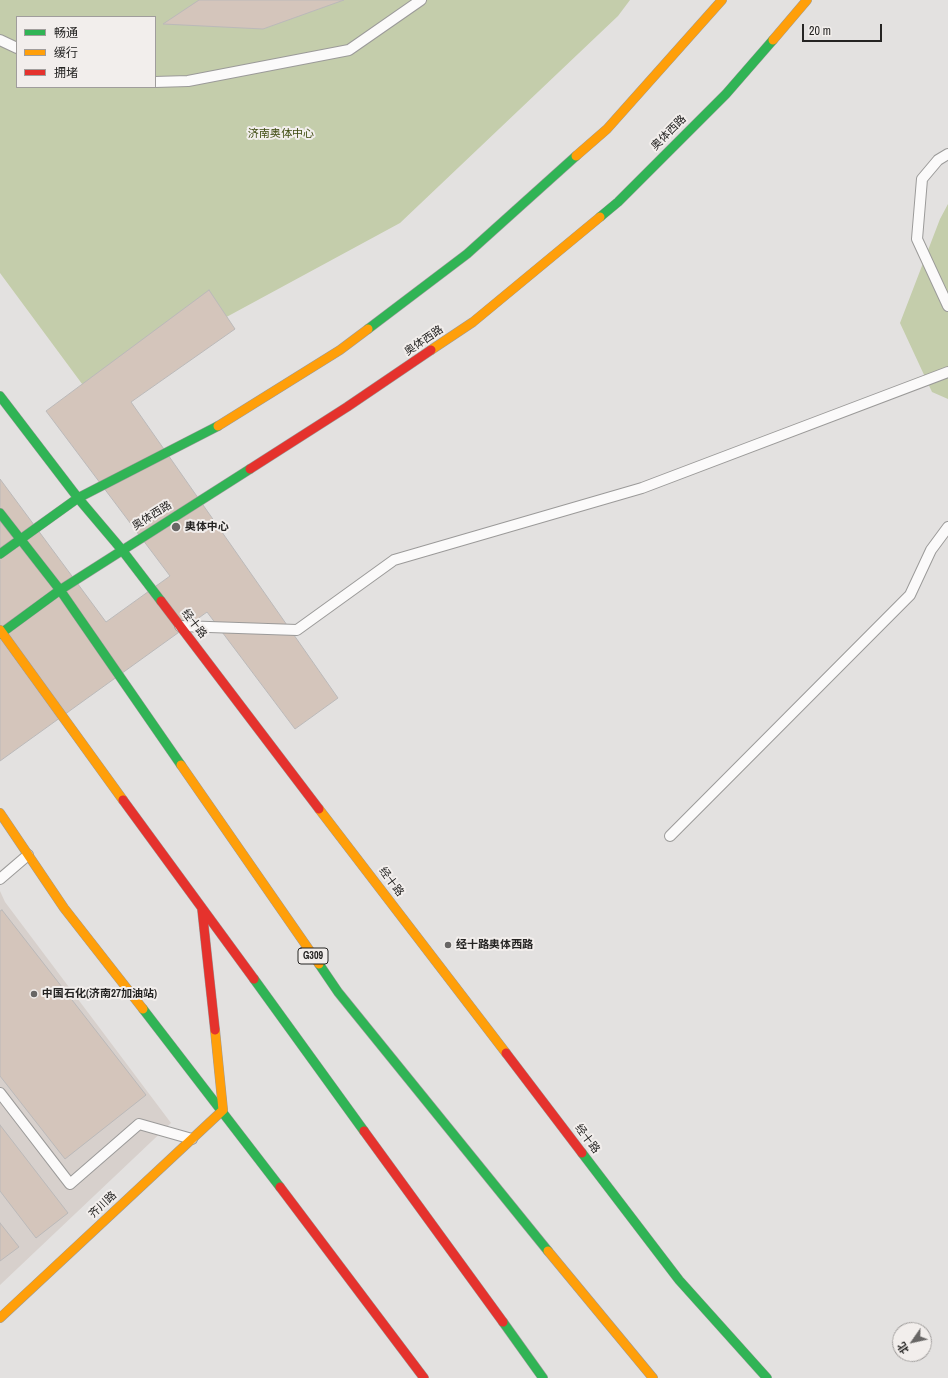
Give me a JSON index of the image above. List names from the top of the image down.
{
  "streets": {
    "main road": [
      "奥体西路",
      "经十路",
      "G309",
      "齐川路"
    ]
  },
  "crossings": [
    ["奥体西路", "经十路"],
    ["奥体西路", "G309"]
  ],
  "parks": ["济南奥体中心"],
  "places": ["奥体中心", "经十路奥体西路", "中国石化(济南27加油站)"],
  "legend": ["畅通", "缓行", "拥堵"],
  "scale_bar": "20 m",
  "north": "bottom left"
}
